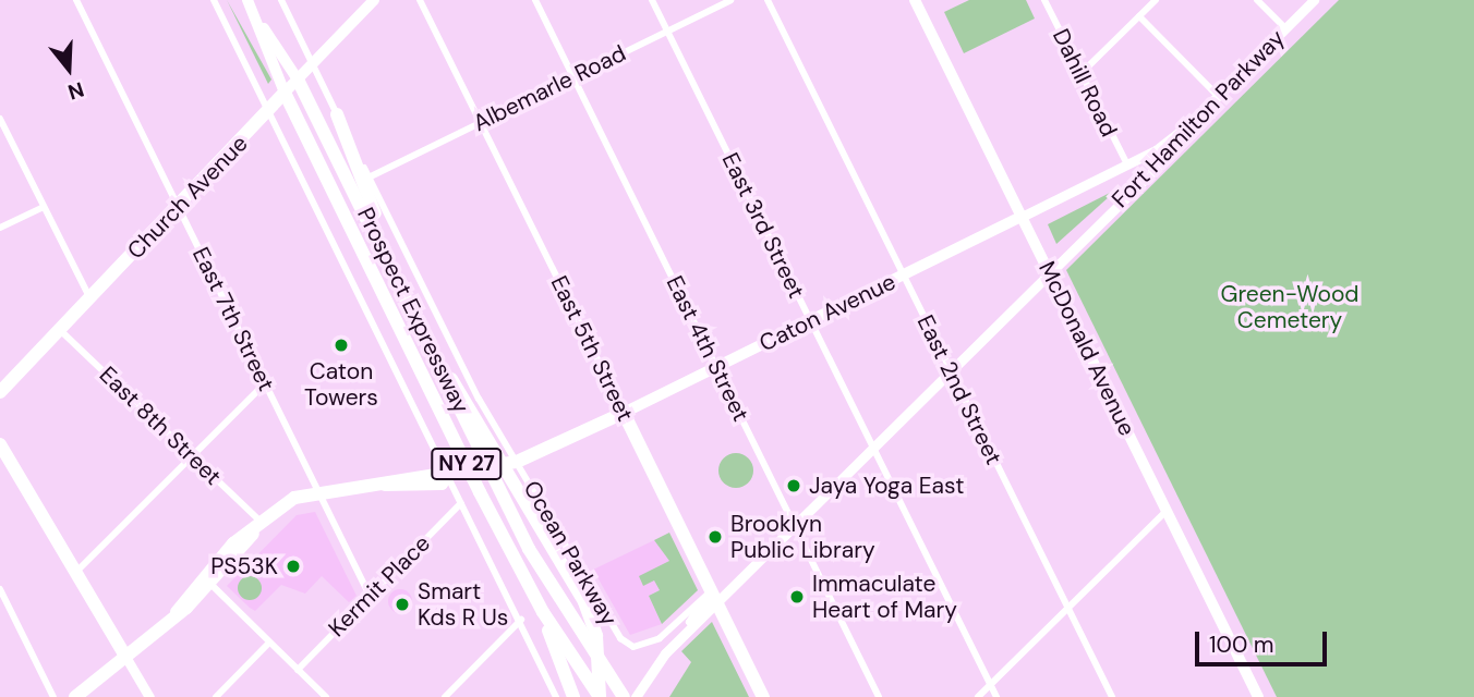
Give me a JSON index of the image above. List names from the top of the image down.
{
  "streets": {
    "highway": [
      "Church Avenue",
      "Prospect Expressway",
      "Caton Avenue",
      "East 5th Street",
      "NY 27"
    ],
    "main road": ["Fort Hamilton Parkway", "McDonald Avenue"],
    "street": [
      "Dahill Road",
      "Albemarle Road",
      "East 3rd Street",
      "East 7th Street",
      "East 4th Street",
      "East 2nd Street",
      "East 8th Street",
      "Ocean Parkway",
      "Kermit Place"
    ]
  },
  "crossings": [
    ["Dahill Road", "Caton Avenue"],
    ["Albemarle Road", "East 3rd Street"],
    ["Albemarle Road", "East 5th Street"],
    ["Albemarle Road", "East 4th Street"],
    ["Albemarle Road", "Ocean Parkway"],
    ["Fort Hamilton Parkway", "East 3rd Street"],
    ["Fort Hamilton Parkway", "Caton Avenue"],
    ["Fort Hamilton Parkway", "East 5th Street"],
    ["Fort Hamilton Parkway", "East 4th Street"],
    ["Fort Hamilton Parkway", "McDonald Avenue"],
    ["Fort Hamilton Parkway", "East 2nd Street"],
    ["Fort Hamilton Parkway", "Ocean Parkway"],
    ["Church Avenue", "Prospect Expressway"],
    ["Church Avenue", "East 7th Street"],
    ["Church Avenue", "East 8th Street"],
    ["Church Avenue", "Ocean Parkway"],
    ["East 3rd Street", "Caton Avenue"],
    ["Caton Avenue", "East 7th Street"],
    ["Caton Avenue", "East 5th Street"],
    ["Caton Avenue", "East 4th Street"],
    ["Caton Avenue", "McDonald Avenue"],
    ["Caton Avenue", "East 2nd Street"],
    ["Caton Avenue", "East 8th Street"],
    ["Caton Avenue", "Ocean Parkway"],
    ["East 7th Street", "Kermit Place"],
    ["East 5th Street", "Ocean Parkway"]
  ],
  "parks": ["Green-Wood Cemetery"],
  "places": [
    "Caton Towers",
    "Jaya Yoga East",
    "Brooklyn Public Library",
    "PS53K",
    "Immaculate Heart of Mary",
    "Smart Kds R Us"
  ],
  "scale_bar": "100 m",
  "north": "bottom"
}
